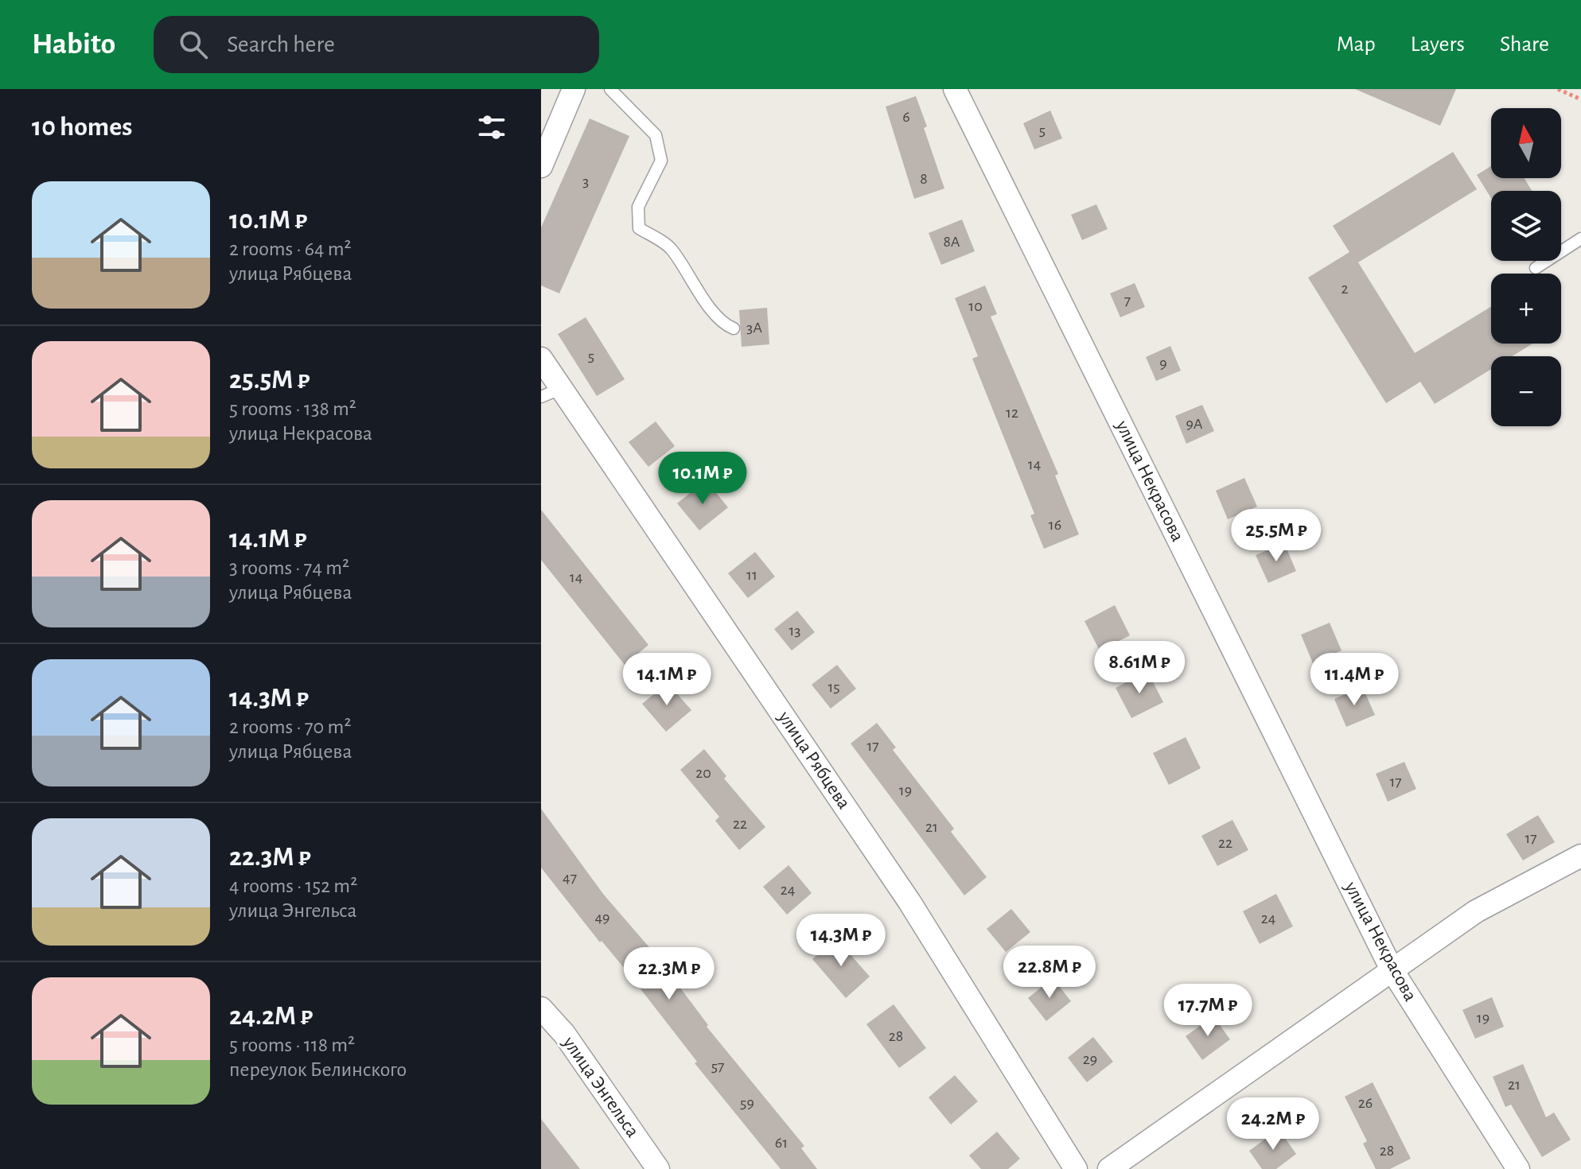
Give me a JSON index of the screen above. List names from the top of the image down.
{
  "streets": {
    "street": ["улица Некрасова", "улица Рябцева", "улица Энгельса"]
  },
  "house_numbers": [
    "6",
    "5",
    "8",
    "3",
    "8А",
    "2",
    "7",
    "10",
    "3А",
    "5",
    "9",
    "12",
    "9А",
    "14",
    "16",
    "11",
    "14",
    "13",
    "15",
    "17",
    "20",
    "17",
    "19",
    "22",
    "21",
    "17",
    "22",
    "47",
    "24",
    "49",
    "24",
    "19",
    "28",
    "29",
    "57",
    "21",
    "59",
    "26",
    "61",
    "28"
  ],
  "north": "top",
  "page": {
    "header": "Habito",
    "search": "Search here",
    "nav": ["Map", "Layers", "Share"],
    "heading": "10 homes",
    "map_buttons": ["+", "−"],
    "list": [
      {
        "name": "10.1M ₽",
        "note": "2 rooms · 64 m² · улица Рябцева"
      },
      {
        "name": "25.5M ₽",
        "note": "5 rooms · 138 m² · улица Некрасова"
      },
      {
        "name": "14.1M ₽",
        "note": "3 rooms · 74 m² · улица Рябцева"
      },
      {
        "name": "14.3M ₽",
        "note": "2 rooms · 70 m² · улица Рябцева"
      },
      {
        "name": "22.3M ₽",
        "note": "4 rooms · 152 m² · улица Энгельса"
      },
      {
        "name": "24.2M ₽",
        "note": "5 rooms · 118 m² · переулок Белинского"
      }
    ],
    "price": [
      "10.1M ₽",
      "25.5M ₽",
      "8.61M ₽",
      "14.1M ₽",
      "11.4M ₽",
      "14.3M ₽",
      "22.8M ₽",
      "22.3M ₽",
      "17.7M ₽",
      "24.2M ₽"
    ]
  }
}
